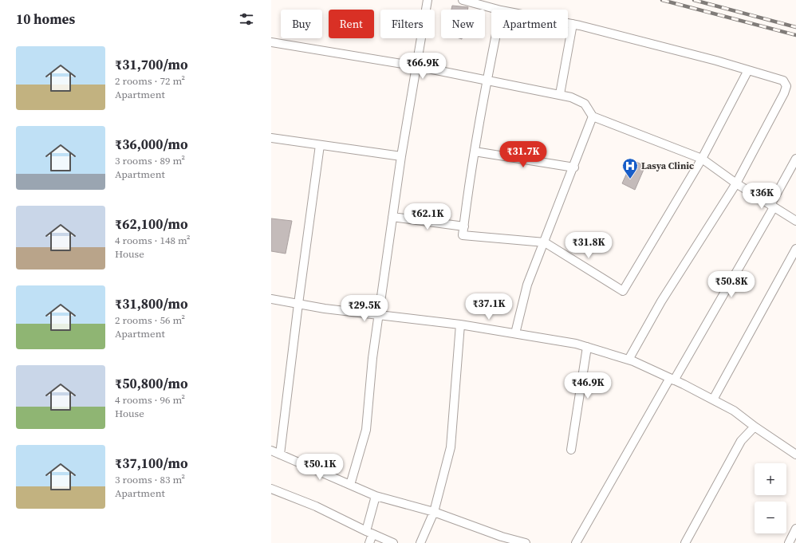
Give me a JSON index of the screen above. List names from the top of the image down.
{
  "places": {
    "hospital": ["Lasya Clinic"]
  },
  "page": {
    "heading": "10 homes",
    "chip": [
      "Buy",
      "Rent",
      "Filters",
      "New",
      "Apartment"
    ],
    "list": [
      {
        "name": "₹31,700/mo",
        "note": "2 rooms · 72 m² · Apartment"
      },
      {
        "name": "₹36,000/mo",
        "note": "3 rooms · 89 m² · Apartment"
      },
      {
        "name": "₹62,100/mo",
        "note": "4 rooms · 148 m² · House"
      },
      {
        "name": "₹31,800/mo",
        "note": "2 rooms · 56 m² · Apartment"
      },
      {
        "name": "₹50,800/mo",
        "note": "4 rooms · 96 m² · House"
      },
      {
        "name": "₹37,100/mo",
        "note": "3 rooms · 83 m² · Apartment"
      }
    ],
    "price": [
      "₹66.9K",
      "₹31.7K",
      "₹36K",
      "₹62.1K",
      "₹31.8K",
      "₹50.8K",
      "₹37.1K",
      "₹29.5K",
      "₹46.9K",
      "₹50.1K"
    ],
    "map_buttons": ["+", "−"]
  }
}
